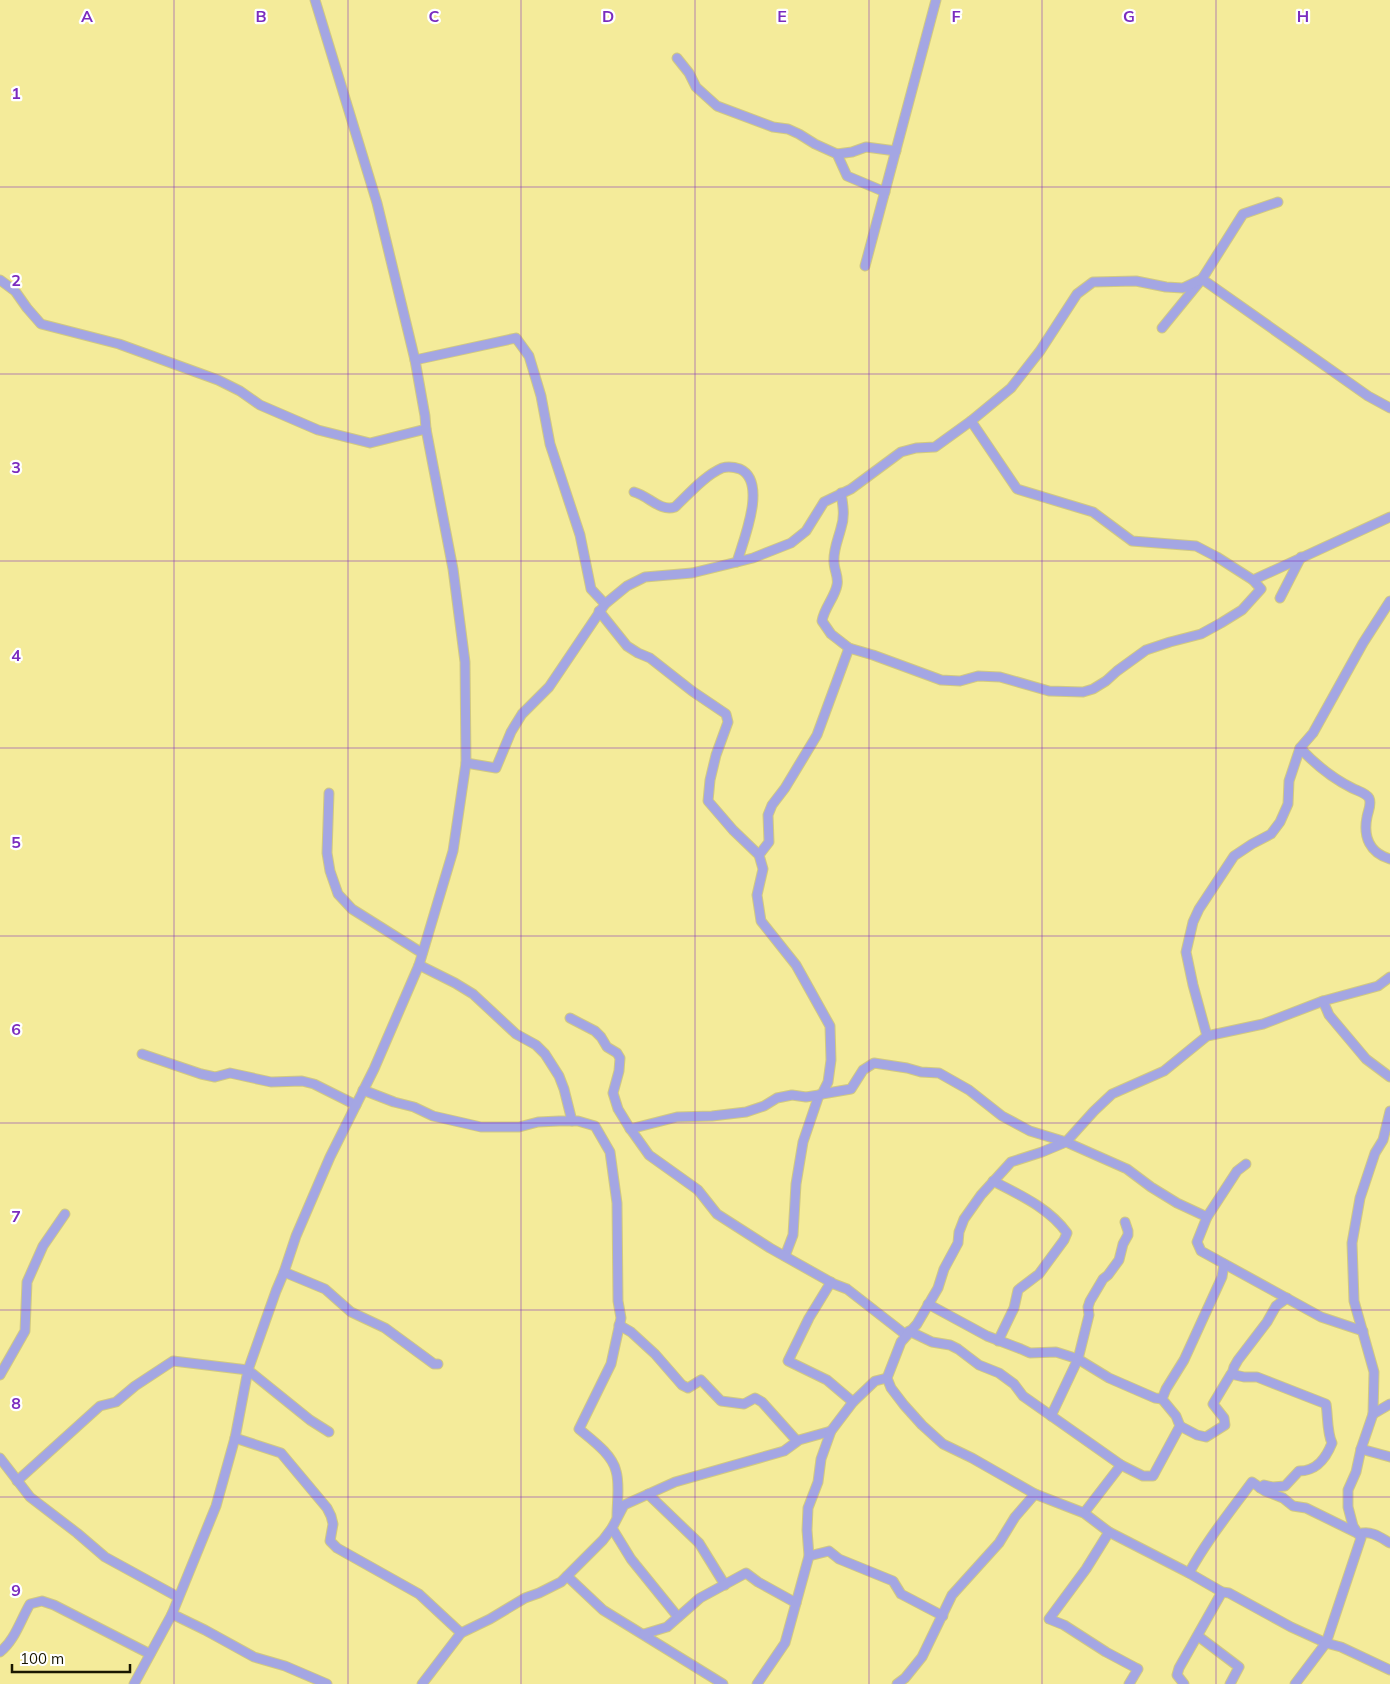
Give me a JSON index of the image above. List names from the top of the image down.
{
  "scale_bar": "100 m",
  "grid": {
    "columns": [
      "A",
      "B",
      "C",
      "D",
      "E",
      "F",
      "G",
      "H"
    ],
    "rows": [
      "1",
      "2",
      "3",
      "4",
      "5",
      "6",
      "7",
      "8",
      "9"
    ]
  }
}
